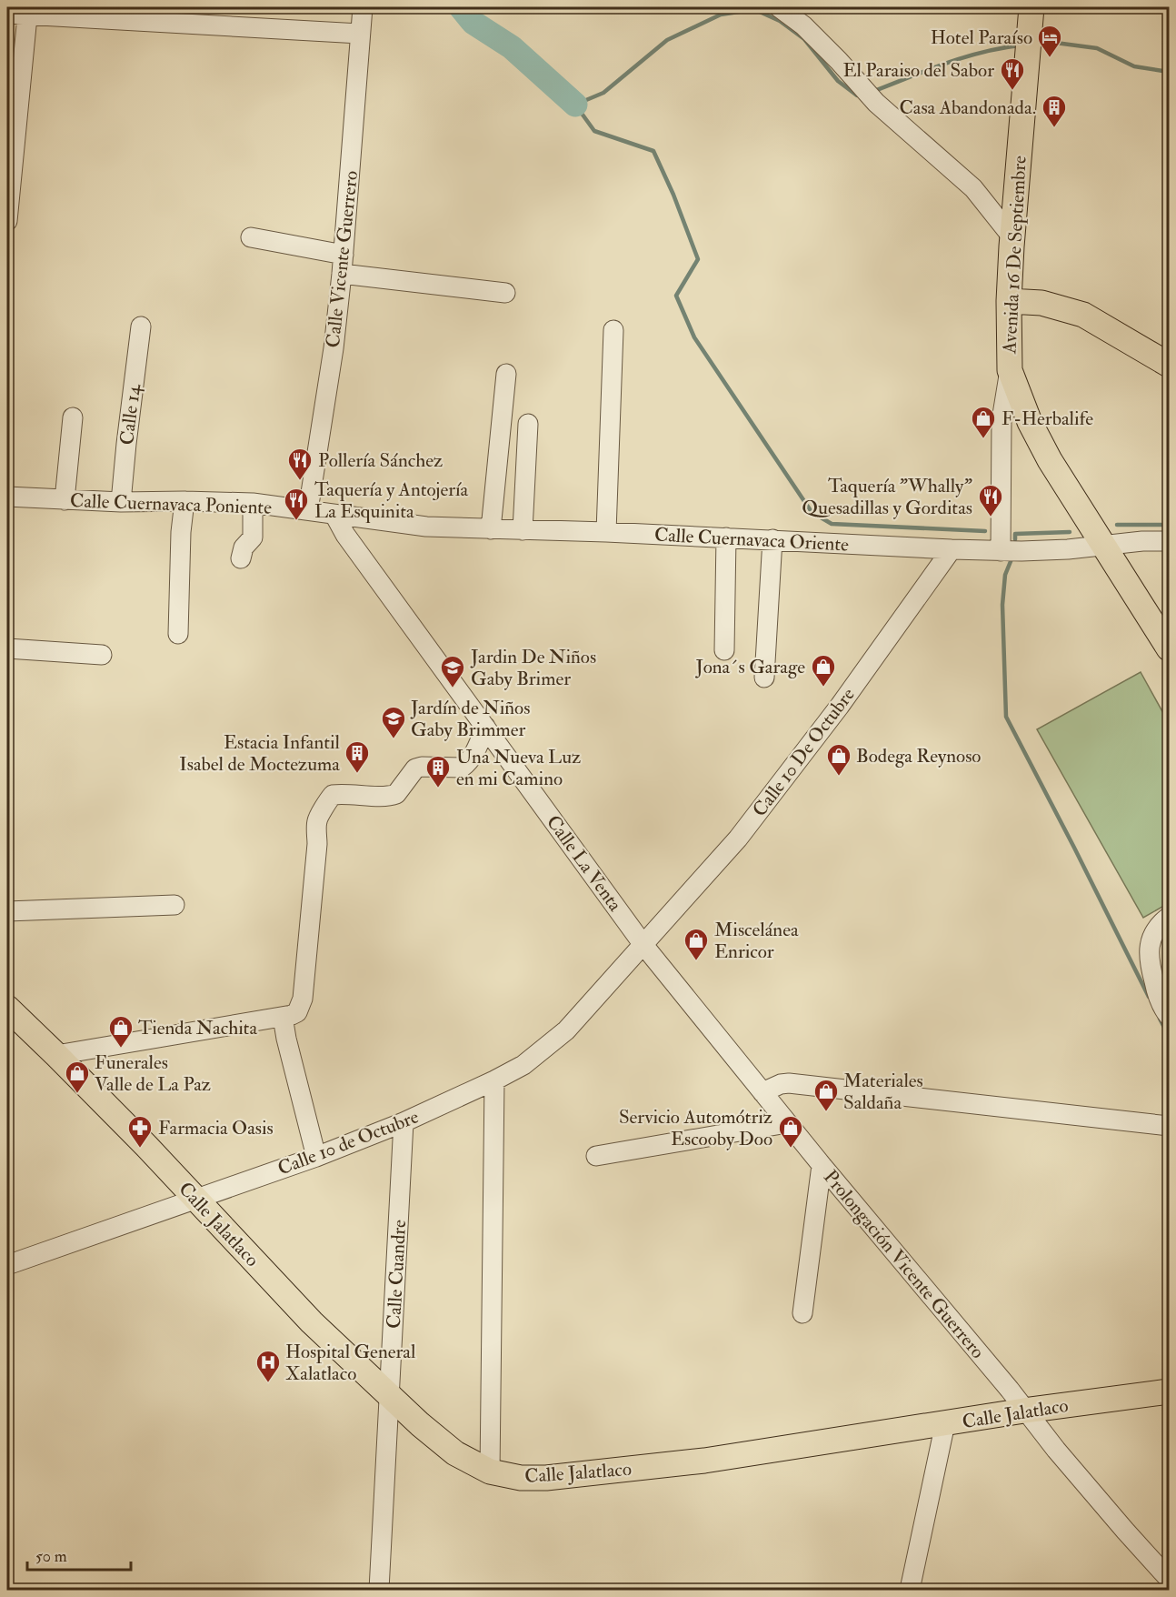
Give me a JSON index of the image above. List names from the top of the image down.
{
  "streets": {
    "main road": ["Avenida 16 De Septiembre", "Calle Jalatlaco"],
    "street": [
      "Calle Vicente Guerrero",
      "Calle 14",
      "Calle Cuernavaca Poniente",
      "Calle Cuernavaca Oriente",
      "Calle 10 De Octubre",
      "Calle La Venta",
      "Calle 10 de Octubre",
      "Prolongación Vicente Guerrero",
      "Calle Cuandre"
    ]
  },
  "crossings": [
    ["Avenida 16 De Septiembre", "Calle Cuernavaca Oriente"],
    ["Calle Vicente Guerrero", "Calle Cuernavaca Poniente"],
    ["Calle 14", "Calle Cuernavaca Poniente"],
    ["Calle Cuernavaca Poniente", "Calle Cuernavaca Oriente"],
    ["Calle Cuernavaca Poniente", "Calle La Venta"],
    ["Calle Cuernavaca Oriente", "Calle 10 De Octubre"],
    ["Calle Cuernavaca Oriente", "Calle La Venta"],
    ["Calle 10 De Octubre", "Calle La Venta"],
    ["Calle 10 De Octubre", "Calle 10 de Octubre"],
    ["Calle 10 De Octubre", "Prolongación Vicente Guerrero"],
    ["Calle La Venta", "Calle 10 de Octubre"],
    ["Calle La Venta", "Prolongación Vicente Guerrero"],
    ["Calle 10 de Octubre", "Calle Jalatlaco"],
    ["Calle 10 de Octubre", "Prolongación Vicente Guerrero"],
    ["Calle 10 de Octubre", "Calle Cuandre"],
    ["Calle Jalatlaco", "Prolongación Vicente Guerrero"],
    ["Calle Jalatlaco", "Calle Cuandre"]
  ],
  "places": {
    "hotel": ["Hotel Paraíso"],
    "restaurant": [
      "El Paraiso del Sabor",
      "Pollería Sánchez",
      "Taquería \"Whally\" Quesadillas y Gorditas",
      "Taquería y Antojería La Esquinita"
    ],
    "building": ["Casa Abandonada.", "Estacia Infantil Isabel de Moctezuma", "Una Nueva Luz en mi Camino"],
    "shop": [
      "F-Herbalife",
      "Jona´s Garage",
      "Bodega Reynoso",
      "Miscelánea Enricor",
      "Tienda Nachita",
      "Funerales Valle de La Paz",
      "Materiales Saldaña",
      "Servicio Automótriz Escooby Doo"
    ],
    "school or university": ["Jardin De Niños Gaby Brimer", "Jardín de Niños Gaby Brimmer"],
    "pharmacy": ["Farmacia Oasis"],
    "hospital": ["Hospital General Xalatlaco"]
  },
  "scale_bar": "50 m"
}
